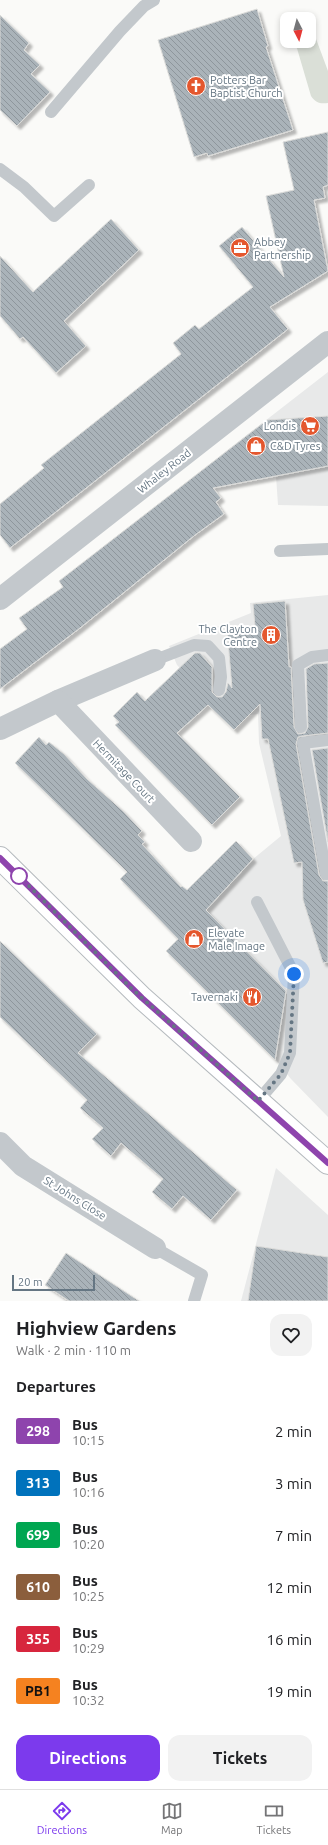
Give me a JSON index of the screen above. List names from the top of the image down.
{
  "streets": {
    "street": ["Whaley Road", "Hermitage Court", "St Johns Close"]
  },
  "places": {
    "church": ["Potters Bar Baptist Church"],
    "office": ["Abbey Partnership"],
    "supermarket": ["Londis"],
    "shop": ["C&D Tyres", "Elevate Male Image"],
    "building": ["The Clayton Centre"],
    "restaurant": ["Tavernaki"]
  },
  "lines": ["bus line 298"],
  "scale_bar": "20 m",
  "north": "bottom",
  "page": {
    "scale": "20 m",
    "heading": [
      ["Highview Gardens", "Walk · 2 min · 110 m"],
      "Departures"
    ],
    "list": [
      {
        "mark": "298",
        "name": "Bus",
        "note": "10:15",
        "value": "2 min"
      },
      {
        "mark": "313",
        "name": "Bus",
        "note": "10:16",
        "value": "3 min"
      },
      {
        "mark": "699",
        "name": "Bus",
        "note": "10:20",
        "value": "7 min"
      },
      {
        "mark": "610",
        "name": "Bus",
        "note": "10:25",
        "value": "12 min"
      },
      {
        "mark": "355",
        "name": "Bus",
        "note": "10:29",
        "value": "16 min"
      },
      {
        "mark": "PB1",
        "name": "Bus",
        "note": "10:32",
        "value": "19 min"
      }
    ],
    "buttons": ["Directions", "Tickets"],
    "tabs": ["Directions", "Map", "Tickets"]
  }
}
